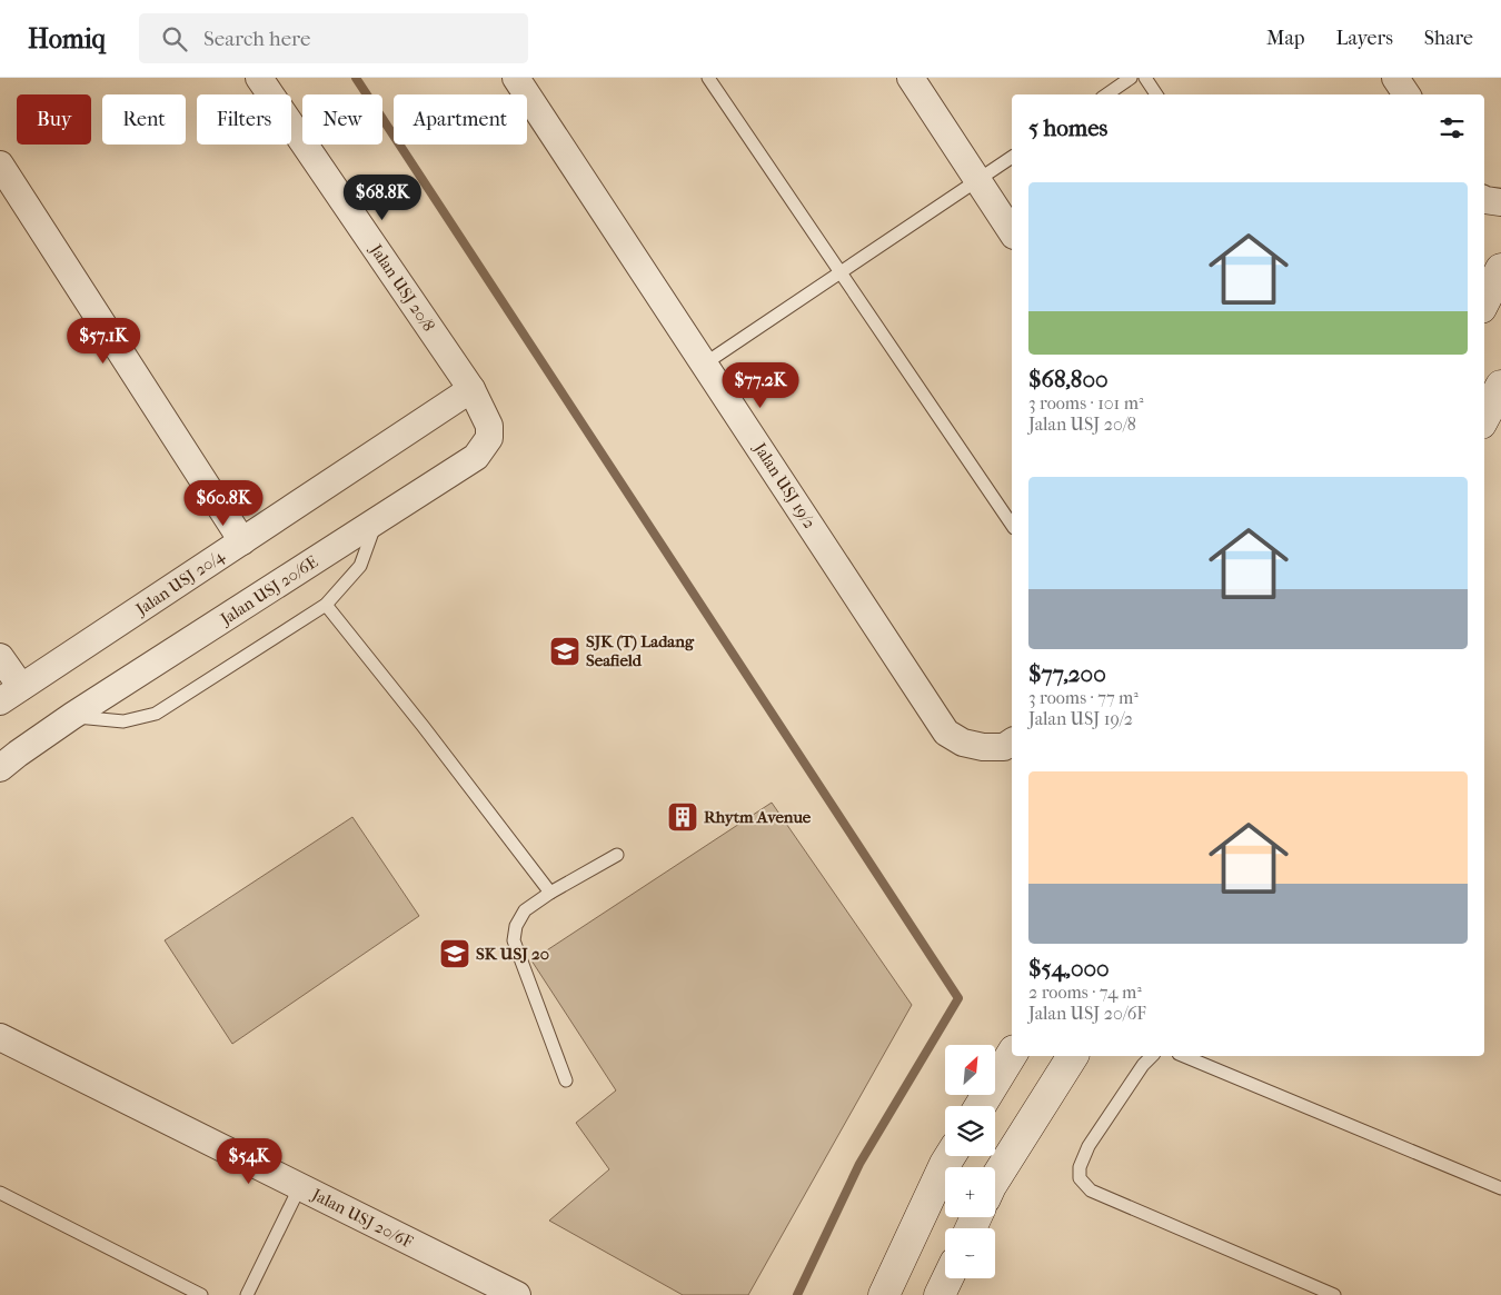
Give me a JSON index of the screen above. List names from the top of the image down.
{
  "streets": {
    "street": [
      "Jalan USJ 20/8",
      "Jalan USJ 19/2",
      "Jalan USJ 20/4",
      "Jalan USJ 20/6E",
      "Jalan USJ 20/6F"
    ]
  },
  "crossings": [
    ["Jalan USJ 20/8", "Jalan USJ 20/4"],
    ["Jalan USJ 20/8", "Jalan USJ 20/6E"],
    ["Jalan USJ 20/4", "Jalan USJ 20/6E"]
  ],
  "places": {
    "school or university": ["SJK (T) Ladang Seafield", "SK USJ 20"],
    "building": ["Rhytm Avenue"]
  },
  "north": "top right",
  "page": {
    "header": "Homiq",
    "search": "Search here",
    "nav": ["Map", "Layers", "Share"],
    "chip": [
      "Buy",
      "Rent",
      "Filters",
      "New",
      "Apartment"
    ],
    "heading": "5 homes",
    "list": [
      {
        "name": "$68,800",
        "note": "3 rooms · 101 m² · Jalan USJ 20/8"
      },
      {
        "name": "$77,200",
        "note": "3 rooms · 77 m² · Jalan USJ 19/2"
      },
      {
        "name": "$54,000",
        "note": "2 rooms · 74 m² · Jalan USJ 20/6F"
      }
    ],
    "price": [
      "$68.8K",
      "$57.1K",
      "$77.2K",
      "$60.8K",
      "$54K"
    ],
    "map_buttons": ["+", "−"]
  }
}
